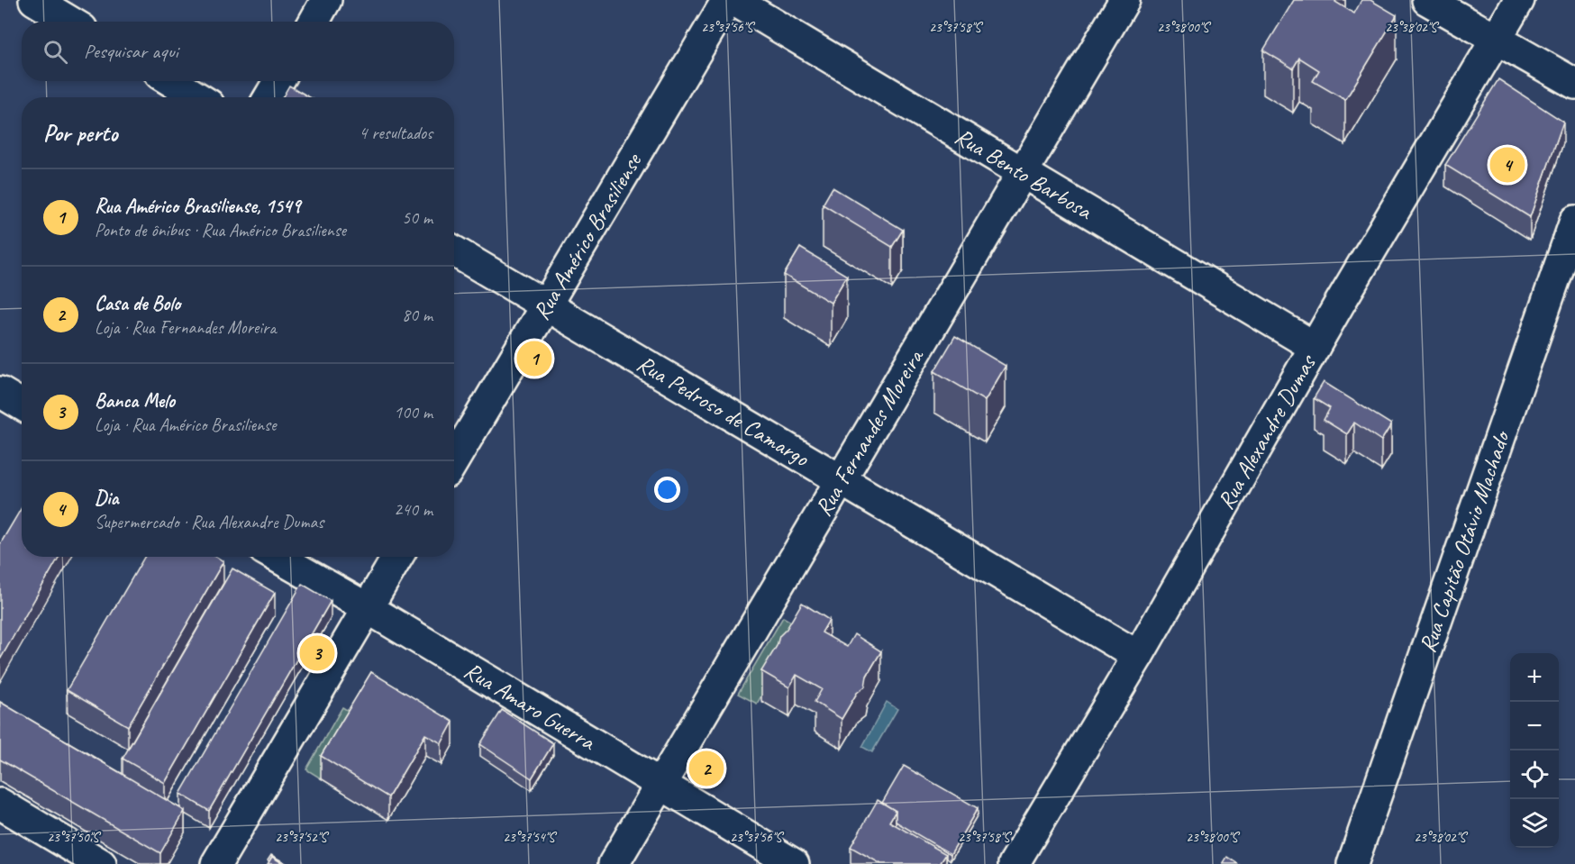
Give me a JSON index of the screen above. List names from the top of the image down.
{
  "streets": {
    "street": [
      "Rua Bento Barbosa",
      "Rua Américo Brasiliense",
      "Rua Pedroso de Camargo",
      "Rua Alexandre Dumas",
      "Rua Fernandes Moreira",
      "Rua Capitão Otávio Machado",
      "Rua Amaro Guerra"
    ]
  },
  "crossings": [
    ["Rua Bento Barbosa", "Rua Alexandre Dumas"],
    ["Rua Bento Barbosa", "Rua Fernandes Moreira"],
    ["Rua Américo Brasiliense", "Rua Pedroso de Camargo"],
    ["Rua Pedroso de Camargo", "Rua Alexandre Dumas"],
    ["Rua Pedroso de Camargo", "Rua Fernandes Moreira"],
    ["Rua Fernandes Moreira", "Rua Amaro Guerra"]
  ],
  "page": {
    "search": "Pesquisar aqui",
    "heading": ["Por perto", "4 resultados"],
    "pins": [
      "4",
      "1",
      "3",
      "2"
    ],
    "list": [
      {
        "mark": "1",
        "name": "Rua Américo Brasiliense, 1549",
        "note": "Ponto de ônibus · Rua Américo Brasiliense",
        "value": "50 m"
      },
      {
        "mark": "2",
        "name": "Casa de Bolo",
        "note": "Loja · Rua Fernandes Moreira",
        "value": "80 m"
      },
      {
        "mark": "3",
        "name": "Banca Melo",
        "note": "Loja · Rua Américo Brasiliense",
        "value": "100 m"
      },
      {
        "mark": "4",
        "name": "Dia",
        "note": "Supermercado · Rua Alexandre Dumas",
        "value": "240 m"
      }
    ],
    "map_buttons": ["+", "−"]
  },
  "coordinates": [
    "23°37'56\"S",
    "23°37'58\"S",
    "23°38'00\"S",
    "23°38'02\"S",
    "23°37'50\"S",
    "23°37'52\"S",
    "23°37'54\"S"
  ]
}
